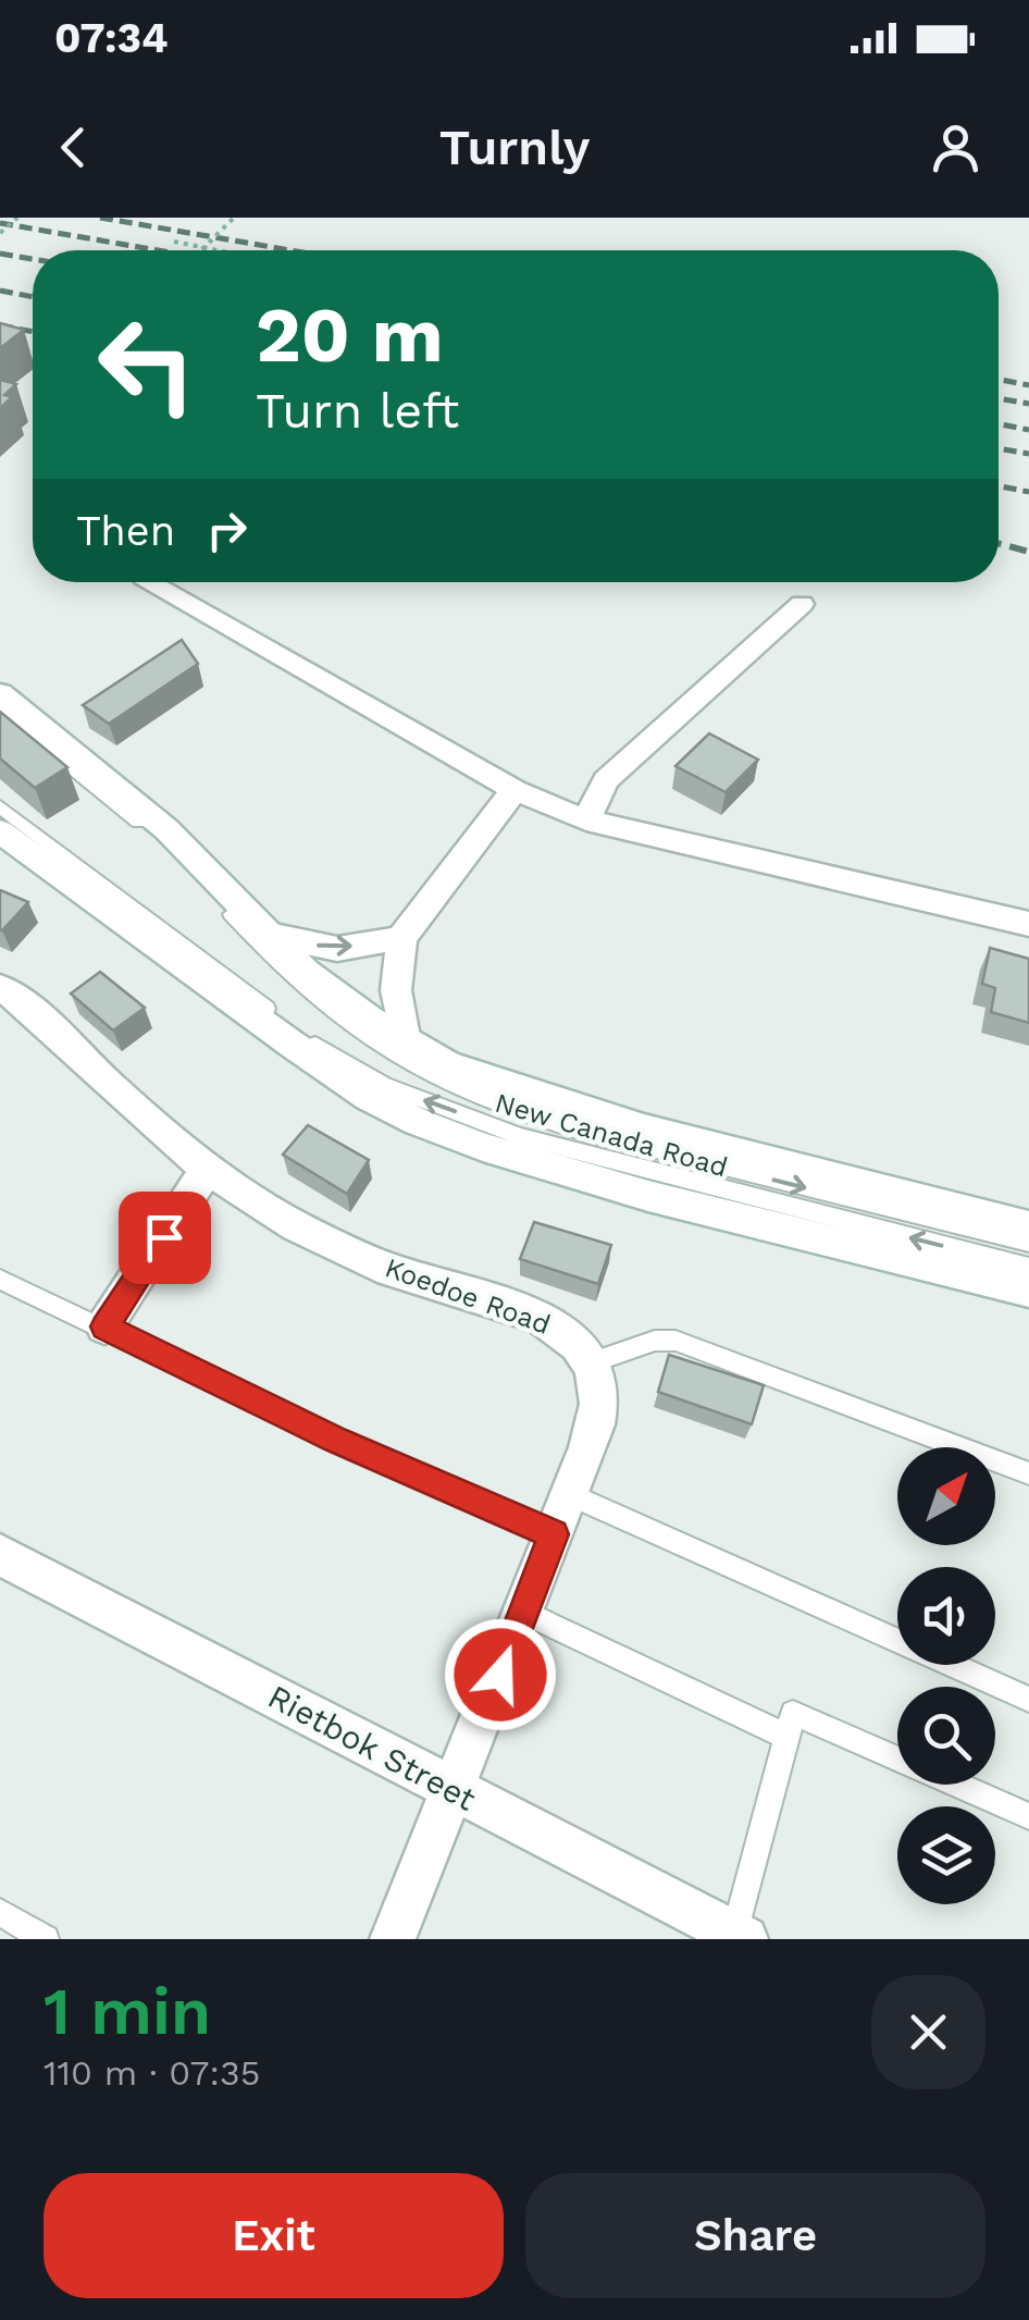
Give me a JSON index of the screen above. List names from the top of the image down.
{
  "streets": {
    "street": ["New Canada Road", "Koedoe Road", "Rietbok Street"]
  },
  "north": "top right",
  "page": {
    "status": "07:34",
    "header": "Turnly",
    "turn": ["20 m", "Turn left"],
    "then": "Then",
    "heading": ["1 min", "110 m · 07:35"],
    "buttons": ["Exit", "Share"]
  }
}
